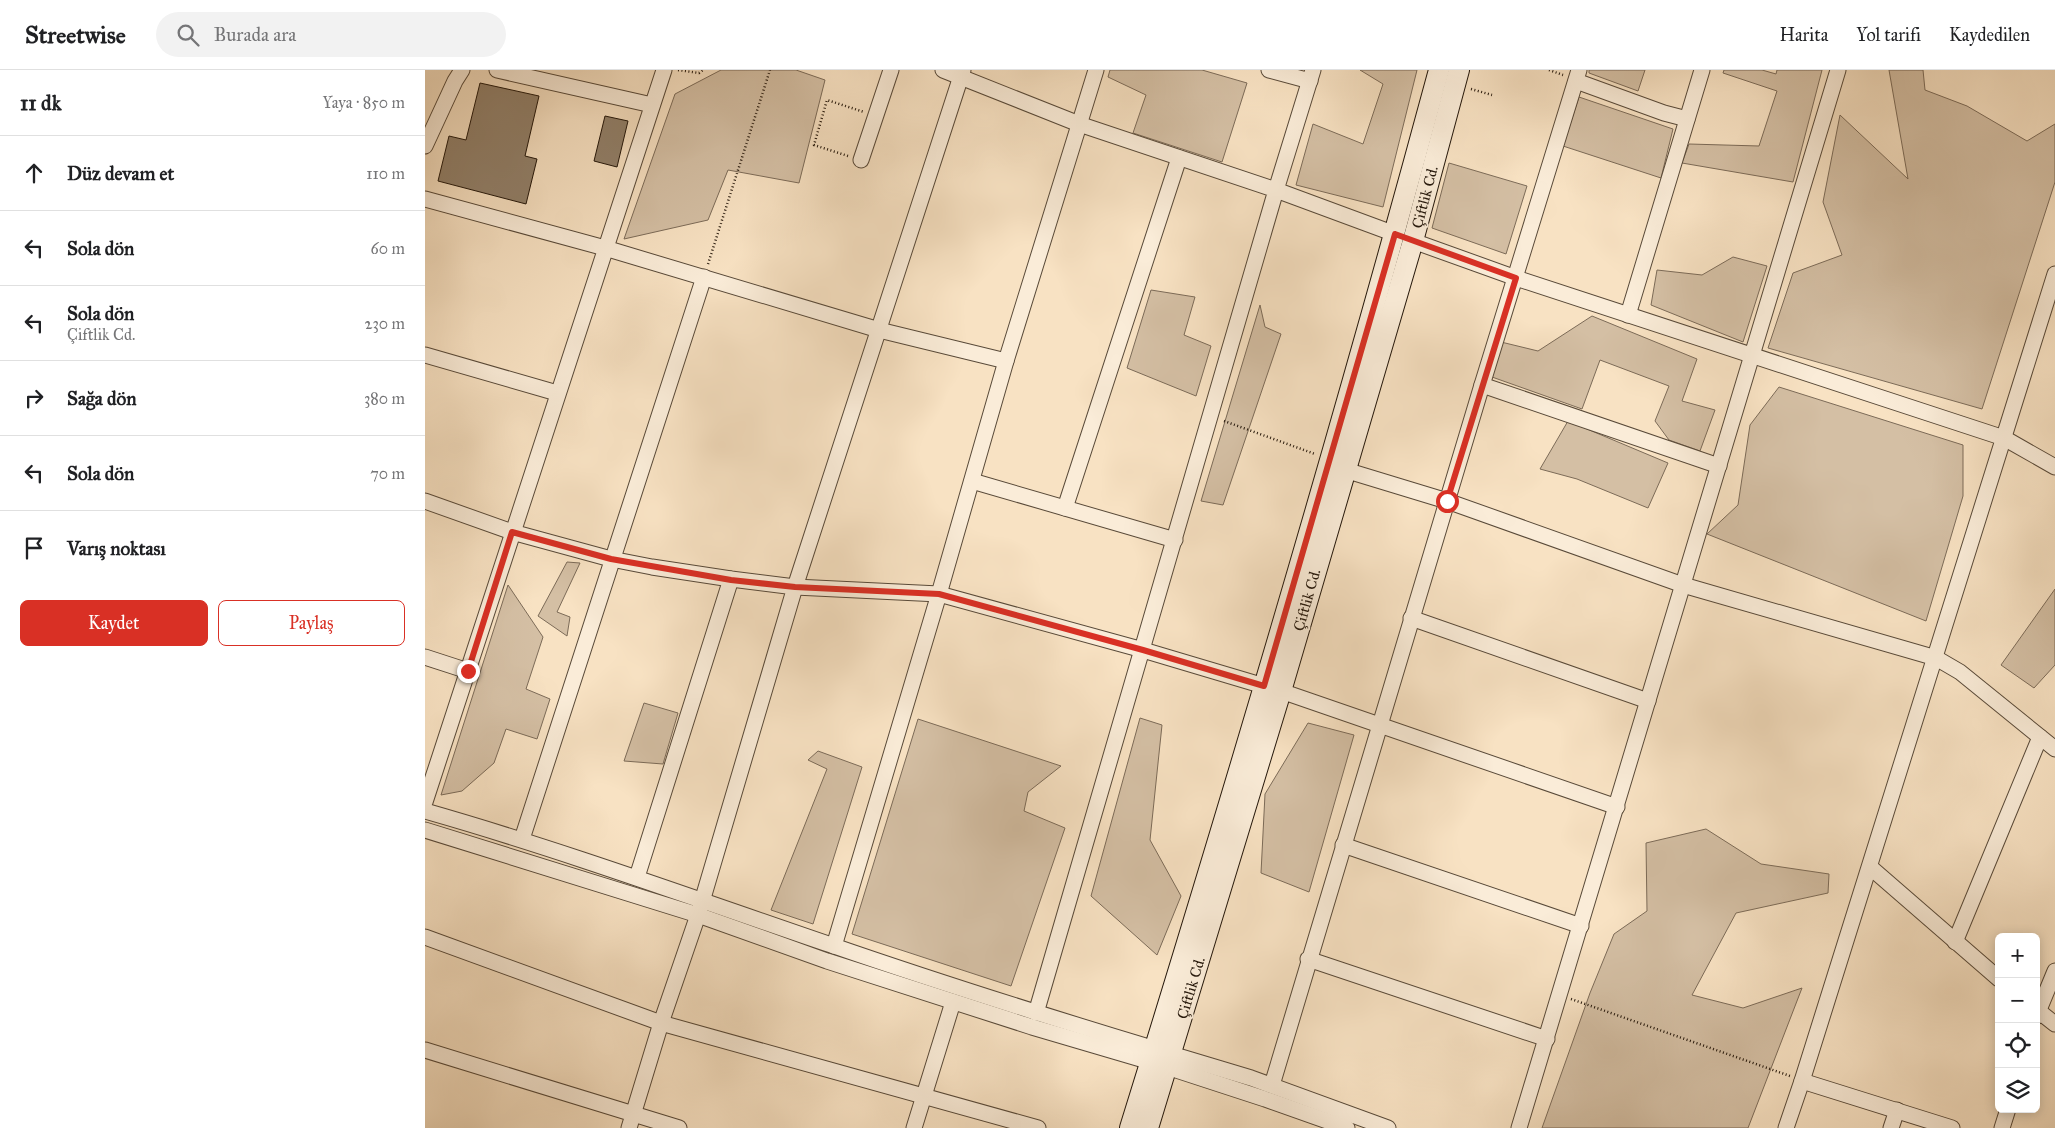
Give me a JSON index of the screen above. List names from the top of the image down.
{
  "streets": {
    "street": ["Çiftlik Cd."]
  },
  "page": {
    "header": "Streetwise",
    "search": "Burada ara",
    "nav": ["Harita", "Yol tarifi", "Kaydedilen"],
    "heading": ["11 dk", "Yaya · 850 m"],
    "list": [
      ["Düz devam et", "110 m"],
      ["Sola dön", "60 m"],
      ["Sola dön", "Çiftlik Cd.", "230 m"],
      ["Sağa dön", "380 m"],
      ["Sola dön", "70 m"],
      "Varış noktası"
    ],
    "buttons": ["Kaydet", "Paylaş"],
    "map_buttons": ["+", "−"]
  }
}
